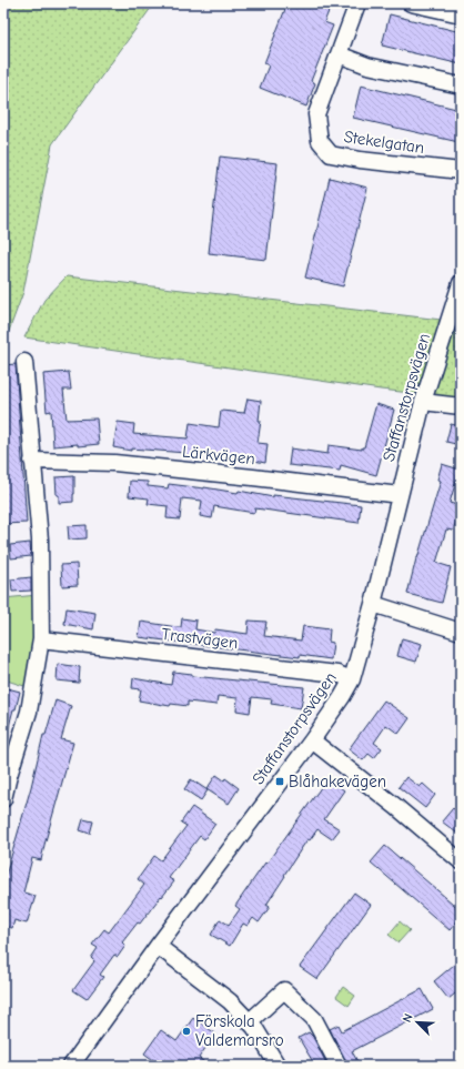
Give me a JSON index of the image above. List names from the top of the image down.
{
  "streets": {
    "street": [
      "Stekelgatan",
      "Staffanstorpsvägen",
      "Lärkvägen",
      "Trastvägen"
    ]
  },
  "crossings": [
    ["Staffanstorpsvägen", "Lärkvägen"],
    ["Staffanstorpsvägen", "Trastvägen"]
  ],
  "places": {
    "transit": ["Blåhakevägen"],
    "other": ["Förskola Valdemarsro"]
  },
  "north": "top left"
}
